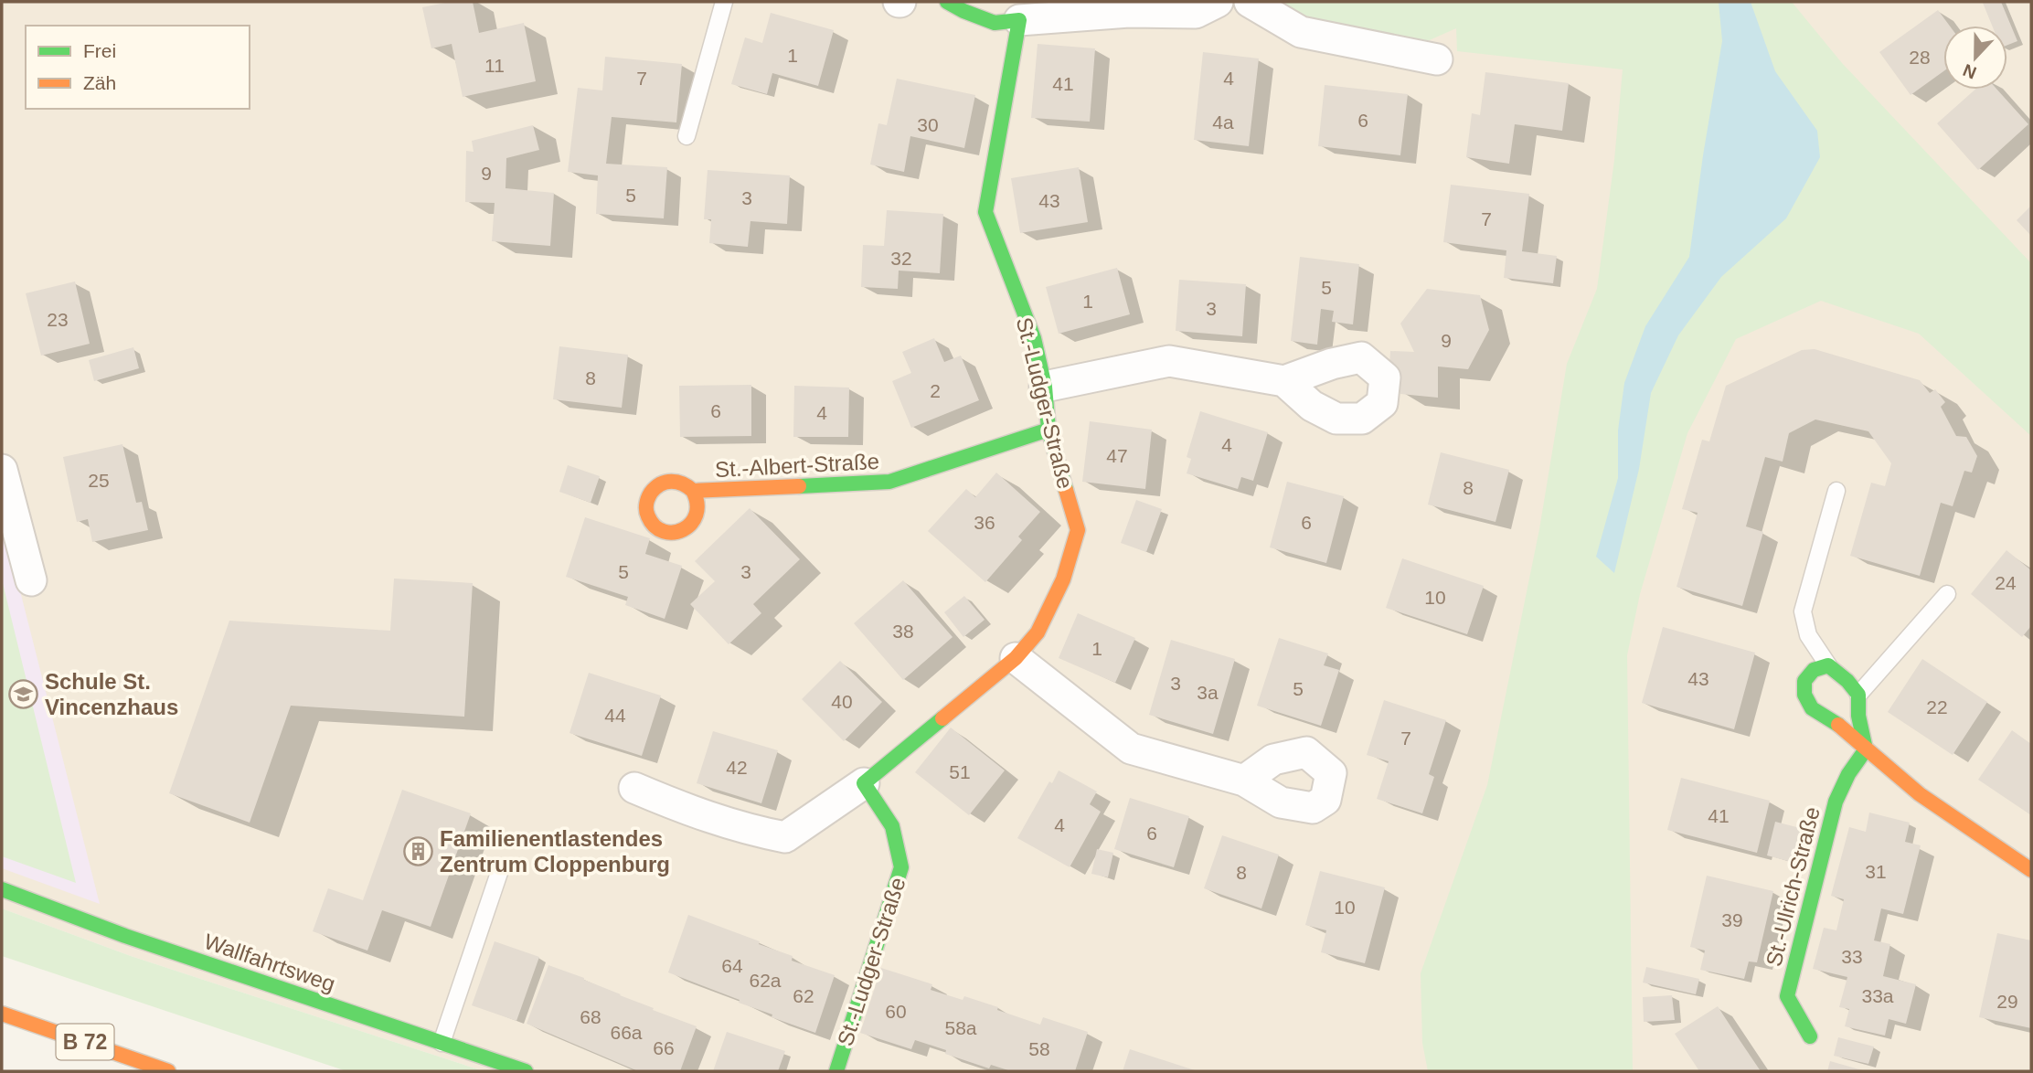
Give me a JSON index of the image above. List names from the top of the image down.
{
  "streets": {
    "main road": [
      "St.-Ludger-Straße",
      "St.-Albert-Straße",
      "St.-Ulrich-Straße",
      "Wallfahrtsweg",
      "B 72"
    ]
  },
  "crossings": [
    ["St.-Ludger-Straße", "St.-Albert-Straße"]
  ],
  "places": {
    "school or university": ["Schule St. Vincenzhaus"],
    "building": ["Familienentlastendes Zentrum Cloppenburg"]
  },
  "house_numbers": [
    "1",
    "28",
    "11",
    "7",
    "4",
    "41",
    "6",
    "4a",
    "30",
    "9",
    "5",
    "3",
    "43",
    "7",
    "32",
    "5",
    "1",
    "3",
    "23",
    "9",
    "8",
    "2",
    "6",
    "4",
    "4",
    "47",
    "25",
    "8",
    "36",
    "6",
    "5",
    "3",
    "24",
    "10",
    "38",
    "1",
    "43",
    "3",
    "5",
    "3a",
    "40",
    "22",
    "44",
    "7",
    "42",
    "51",
    "41",
    "4",
    "6",
    "31",
    "8",
    "10",
    "39",
    "33",
    "64",
    "62a",
    "62",
    "33a",
    "29",
    "60",
    "68",
    "58a",
    "66a",
    "66",
    "58"
  ],
  "legend": ["Frei", "Zäh"],
  "north": "bottom"
}
